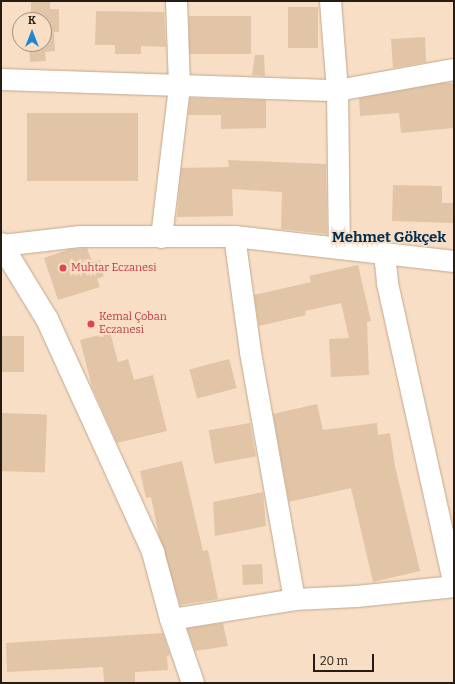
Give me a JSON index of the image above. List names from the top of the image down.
{
  "districts": ["Mehmet Gökçek"],
  "places": ["Muhtar Eczanesi", "Kemal Çoban Eczanesi"],
  "scale_bar": "20 m",
  "north": "top"
}
